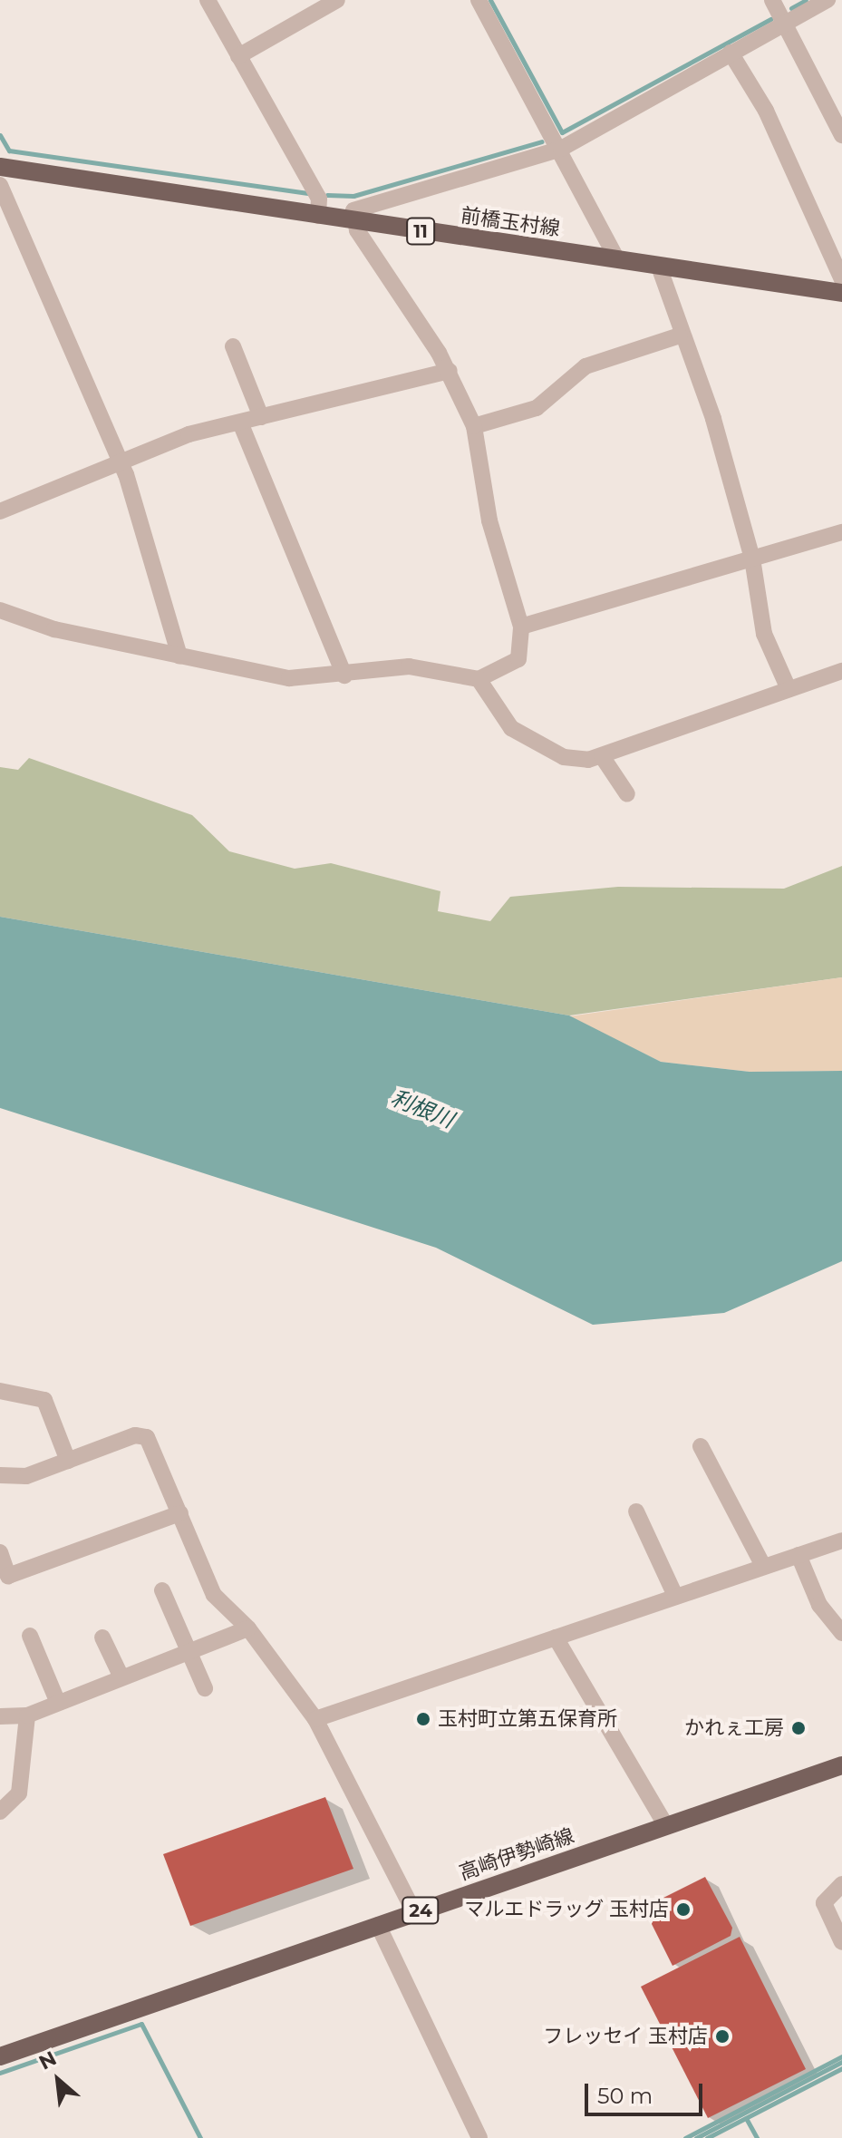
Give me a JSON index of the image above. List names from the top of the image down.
{
  "streets": {
    "main road": [
      "前橋玉村線",
      "11",
      "高崎伊勢崎線",
      "24"
    ]
  },
  "water": ["利根川"],
  "places": [
    "玉村町立第五保育所",
    "かれぇ工房",
    "マルエドラッグ 玉村店",
    "フレッセイ 玉村店"
  ],
  "scale_bar": "50 m",
  "north": "top left"
}
